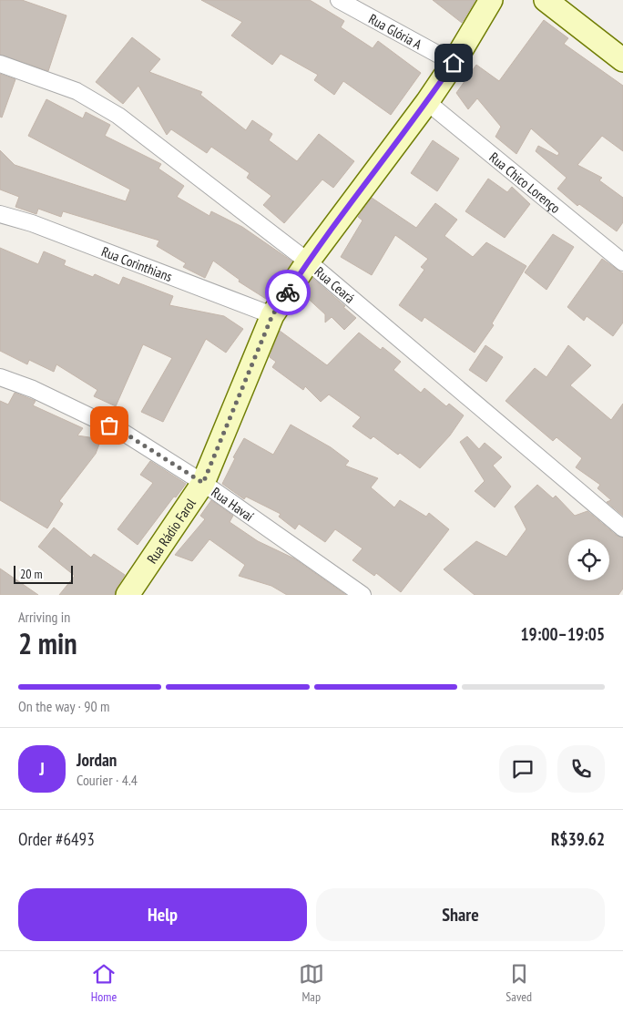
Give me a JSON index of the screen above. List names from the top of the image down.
{
  "streets": {
    "street": [
      "Rua Glória A",
      "Rua Chico Lorenço",
      "Rua Corinthians",
      "Rua Ceará",
      "Rua Havaí",
      "Rua Rádio Farol"
    ]
  },
  "crossings": [
    ["Rua Glória A", "Rua Rádio Farol"],
    ["Rua Chico Lorenço", "Rua Rádio Farol"],
    ["Rua Corinthians", "Rua Rádio Farol"],
    ["Rua Ceará", "Rua Rádio Farol"],
    ["Rua Havaí", "Rua Rádio Farol"]
  ],
  "scale_bar": "20 m",
  "page": {
    "scale": "20 m",
    "heading": ["2 min", "Arriving in", "19:00–19:05"],
    "panel": [
      "Jordan",
      "Courier · 4.4",
      "Order #6493",
      "R$39.62"
    ],
    "bar": "On the way · 90 m",
    "round": "J",
    "buttons": ["Help", "Share"],
    "tabs": ["Home", "Map", "Saved"]
  }
}
